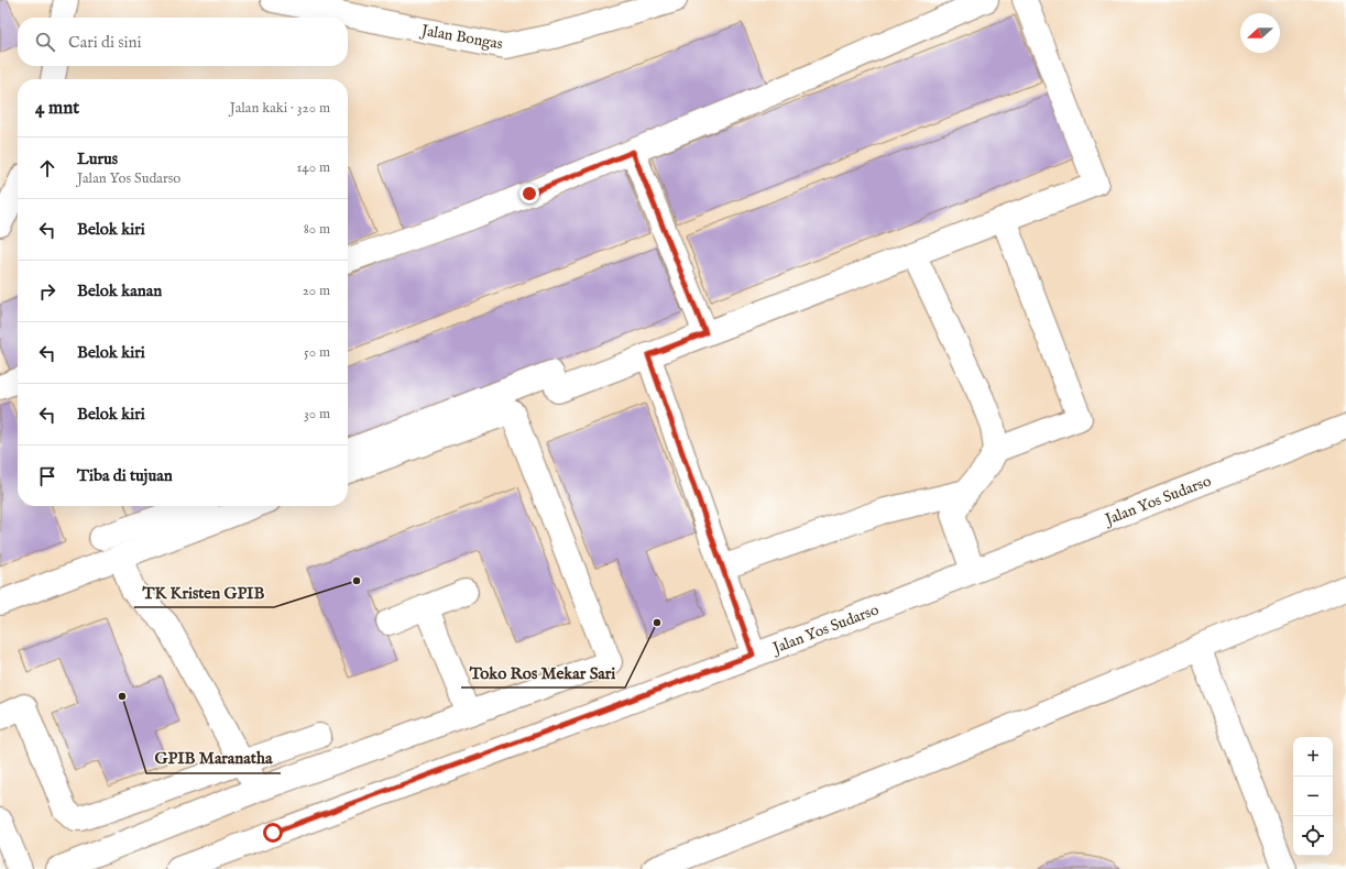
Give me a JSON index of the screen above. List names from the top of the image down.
{
  "streets": {
    "street": ["Jalan Bongas", "Jalan Yos Sudarso"]
  },
  "places": ["TK Kristen GPIB", "Toko Ros Mekar Sari", "GPIB Maranatha"],
  "north": "left",
  "page": {
    "search": "Cari di sini",
    "heading": ["4 mnt", "Jalan kaki · 320 m"],
    "list": [
      ["Lurus", "Jalan Yos Sudarso", "140 m"],
      ["Belok kiri", "80 m"],
      ["Belok kanan", "20 m"],
      ["Belok kiri", "50 m"],
      ["Belok kiri", "30 m"],
      "Tiba di tujuan"
    ],
    "map_buttons": ["+", "−"]
  }
}
